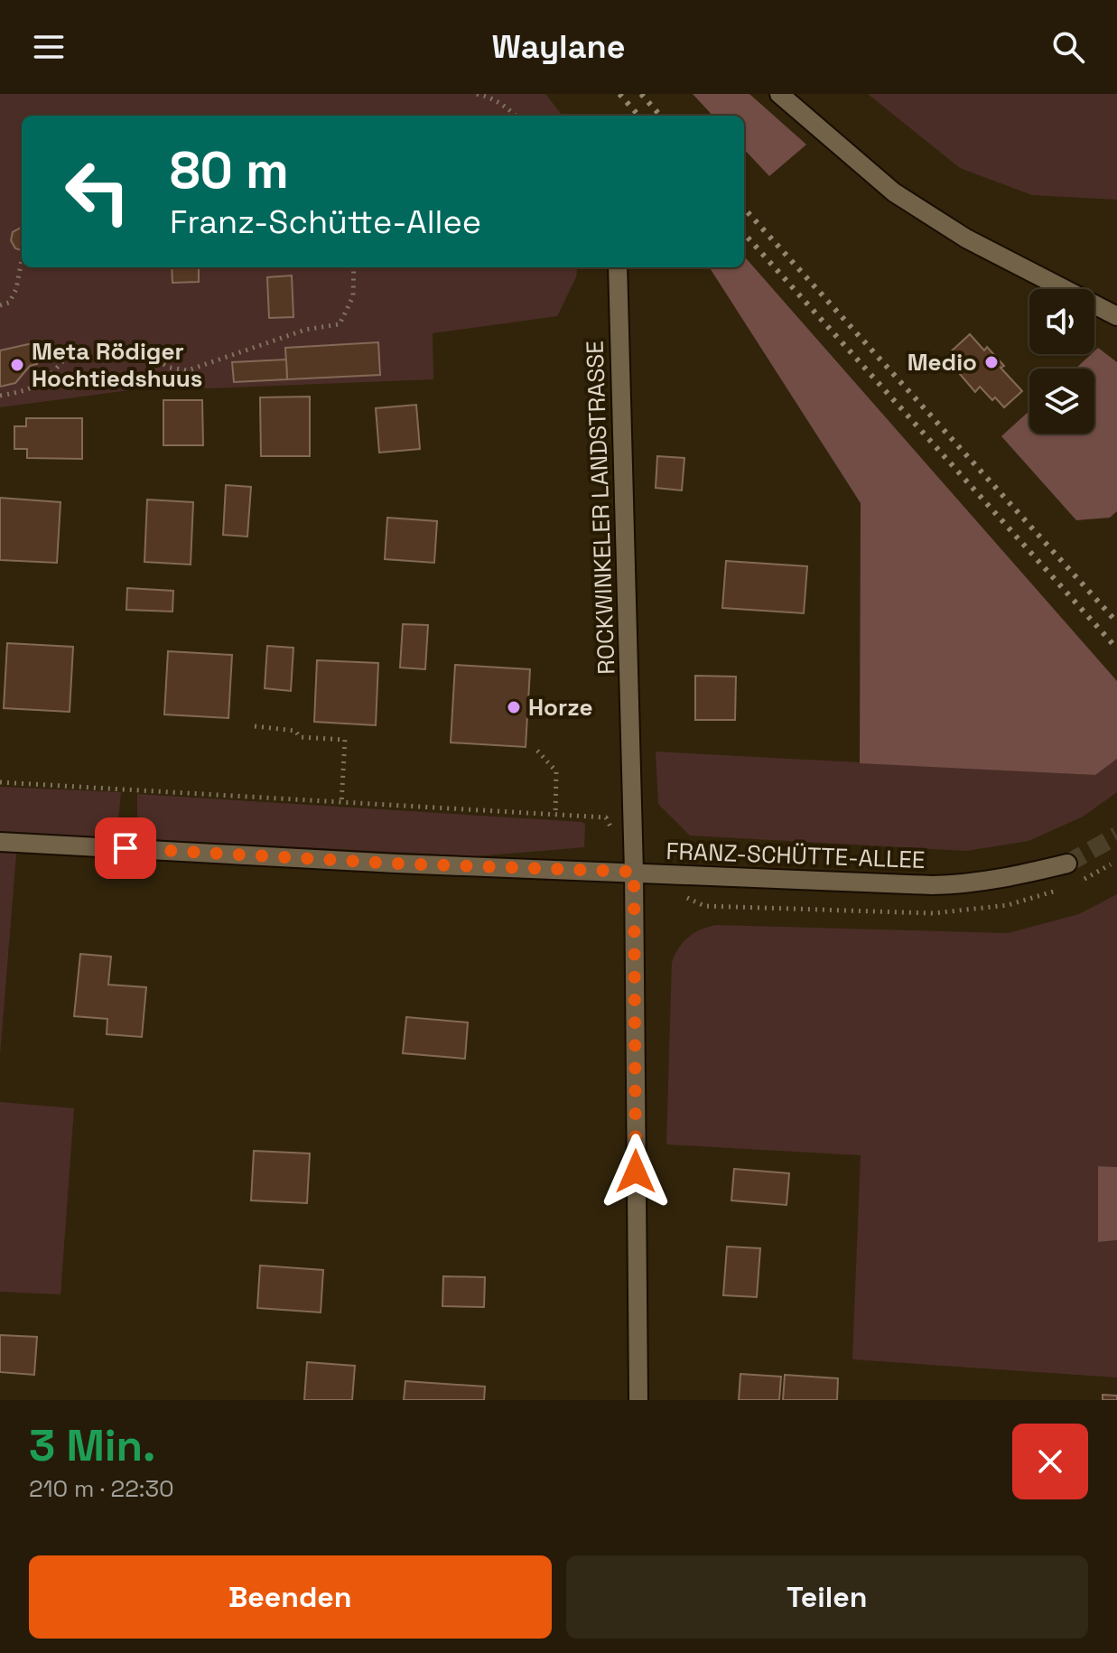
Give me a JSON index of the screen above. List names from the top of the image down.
{
  "streets": {
    "main road": ["ROCKWINKELER LANDSTRASSE", "FRANZ-SCHÜTTE-ALLEE"]
  },
  "crossings": [
    ["ROCKWINKELER LANDSTRASSE", "FRANZ-SCHÜTTE-ALLEE"]
  ],
  "places": ["Medio", "Meta Rödiger Hochtiedshuus", "Horze"],
  "page": {
    "header": "Waylane",
    "turn": ["80 m", "Franz-Schütte-Allee"],
    "heading": ["3 Min.", "210 m · 22:30"],
    "buttons": ["Beenden", "Teilen"]
  }
}
